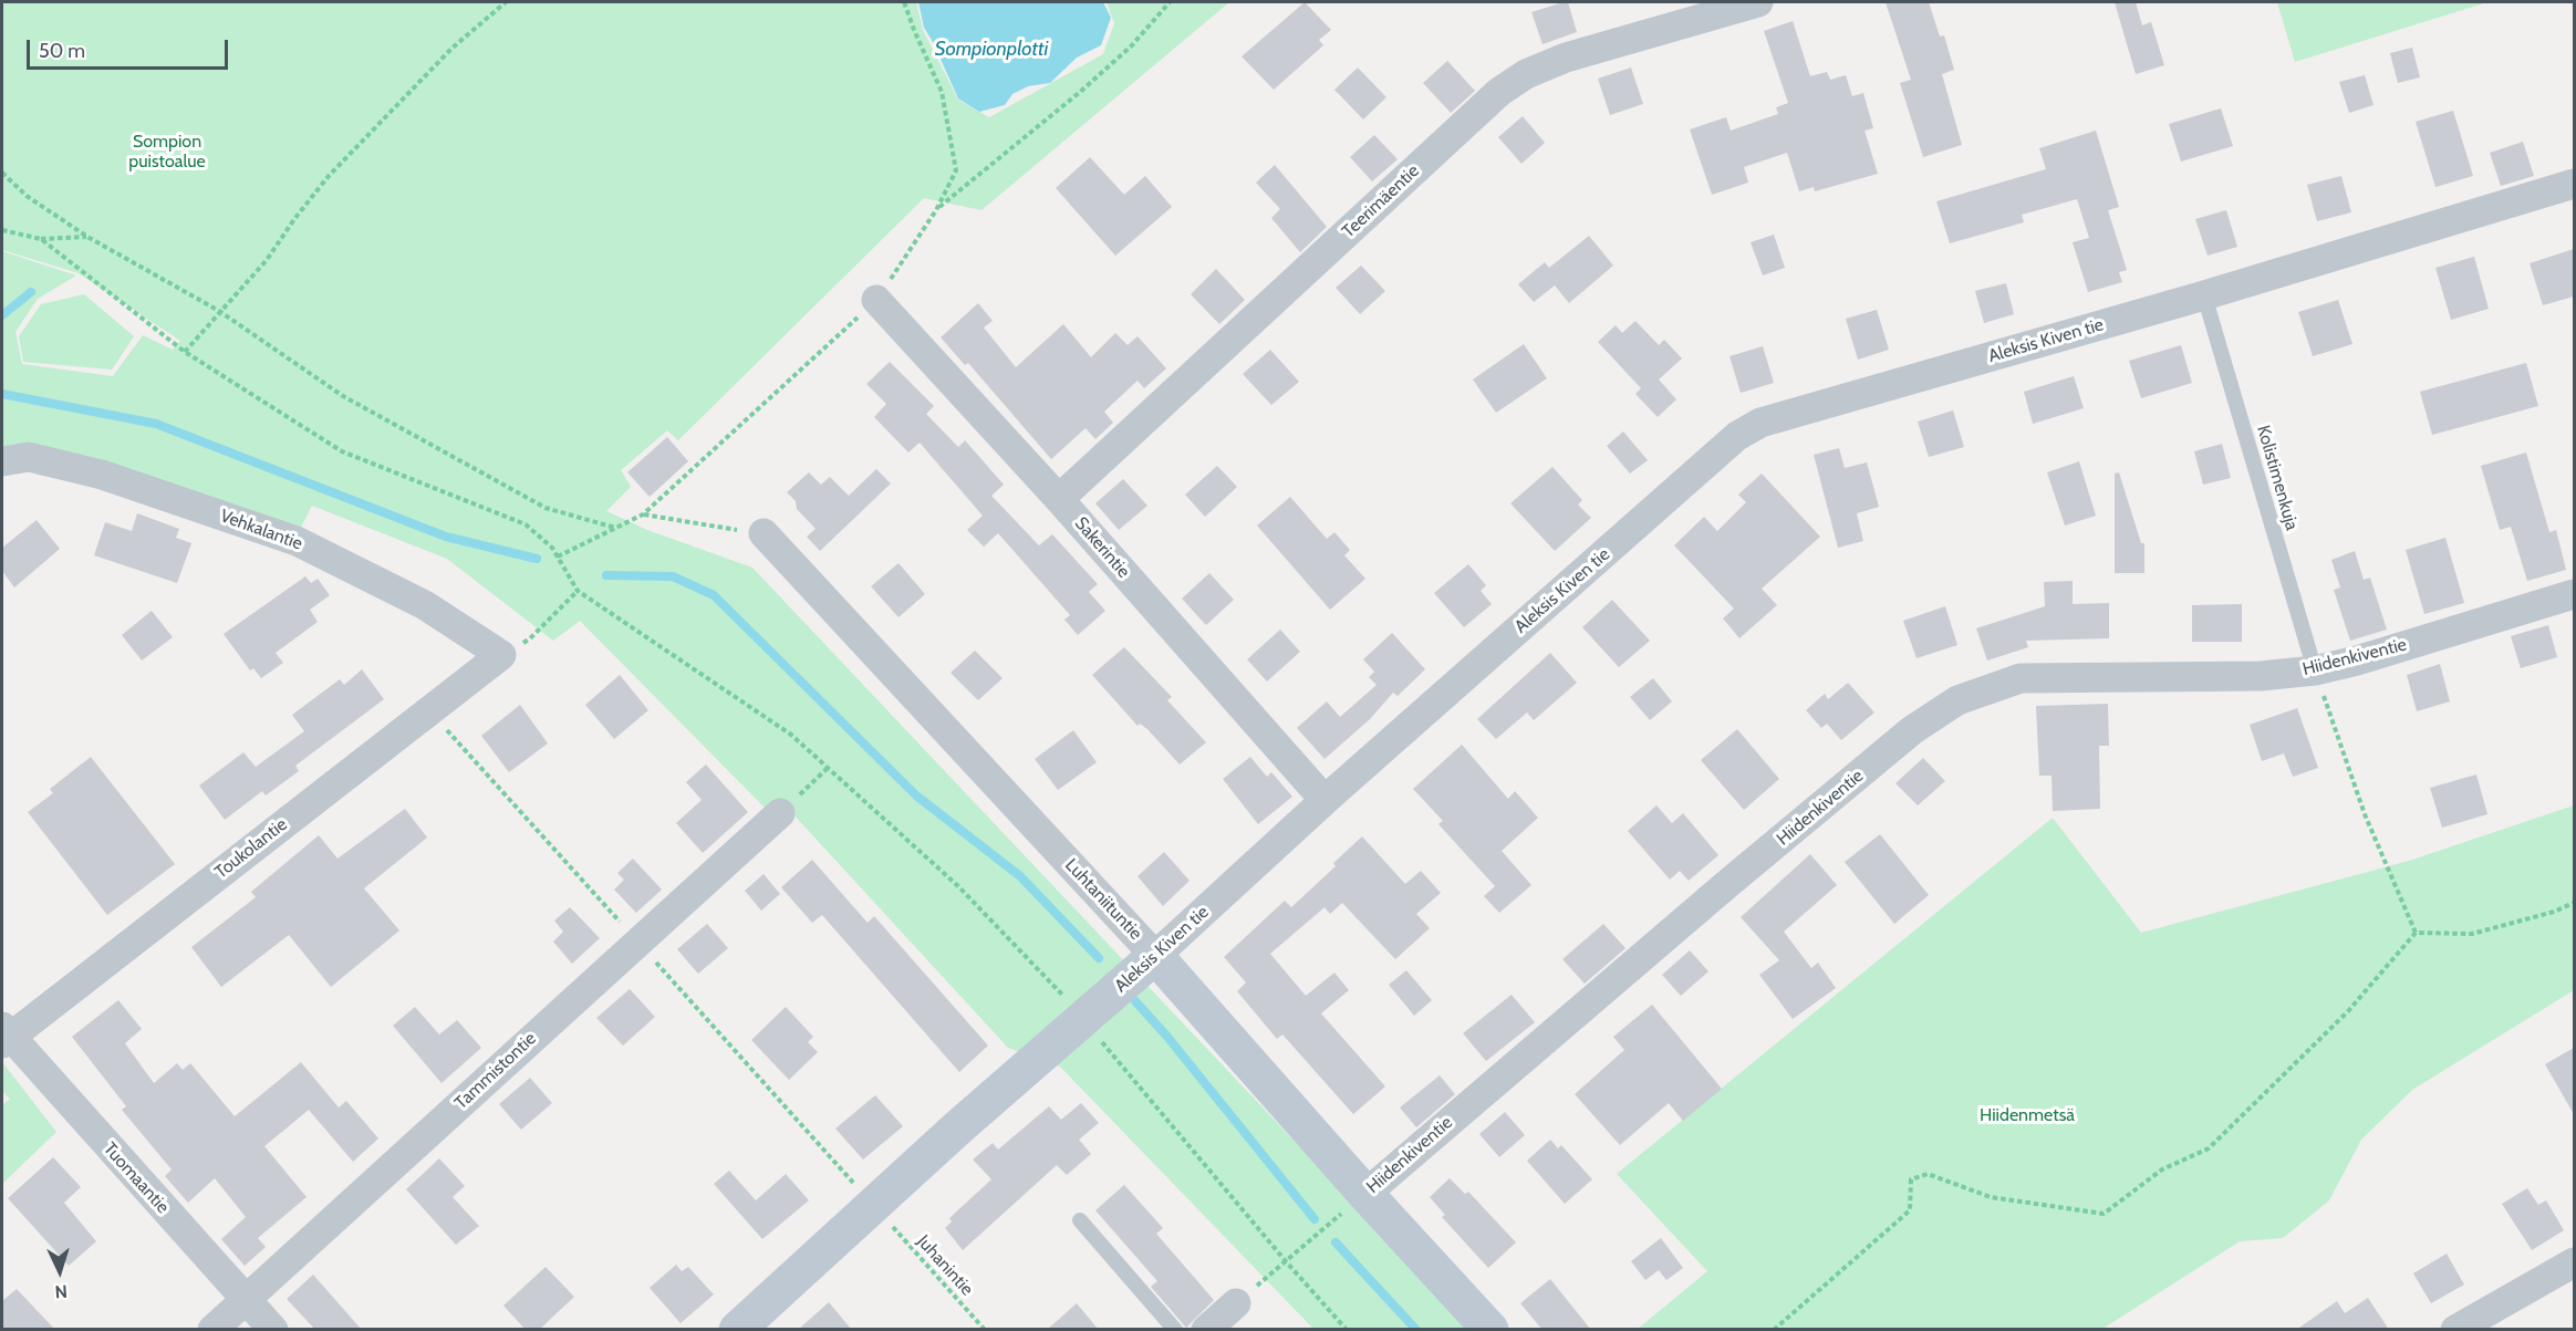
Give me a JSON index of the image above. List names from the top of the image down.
{
  "streets": {
    "street": [
      "Teerimäentie",
      "Aleksis Kiven tie",
      "Vehkalantie",
      "Sakerintie",
      "Hiidenkiventie",
      "Toukolantie",
      "Luhtaniituntie",
      "Tammistontie",
      "Tuomaantie"
    ],
    "lane": ["Kolistimenkuja"],
    "path": ["Juhanintie"]
  },
  "crossings": [
    ["Teerimäentie", "Sakerintie"],
    ["Aleksis Kiven tie", "Kolistimenkuja"],
    ["Aleksis Kiven tie", "Sakerintie"],
    ["Aleksis Kiven tie", "Luhtaniituntie"],
    ["Kolistimenkuja", "Hiidenkiventie"],
    ["Vehkalantie", "Toukolantie"],
    ["Hiidenkiventie", "Luhtaniituntie"],
    ["Toukolantie", "Tuomaantie"],
    ["Tammistontie", "Tuomaantie"]
  ],
  "water": ["Sompionplotti"],
  "parks": ["Sompion puistoalue", "Hiidenmetsä"],
  "scale_bar": "50 m",
  "north": "bottom"
}
